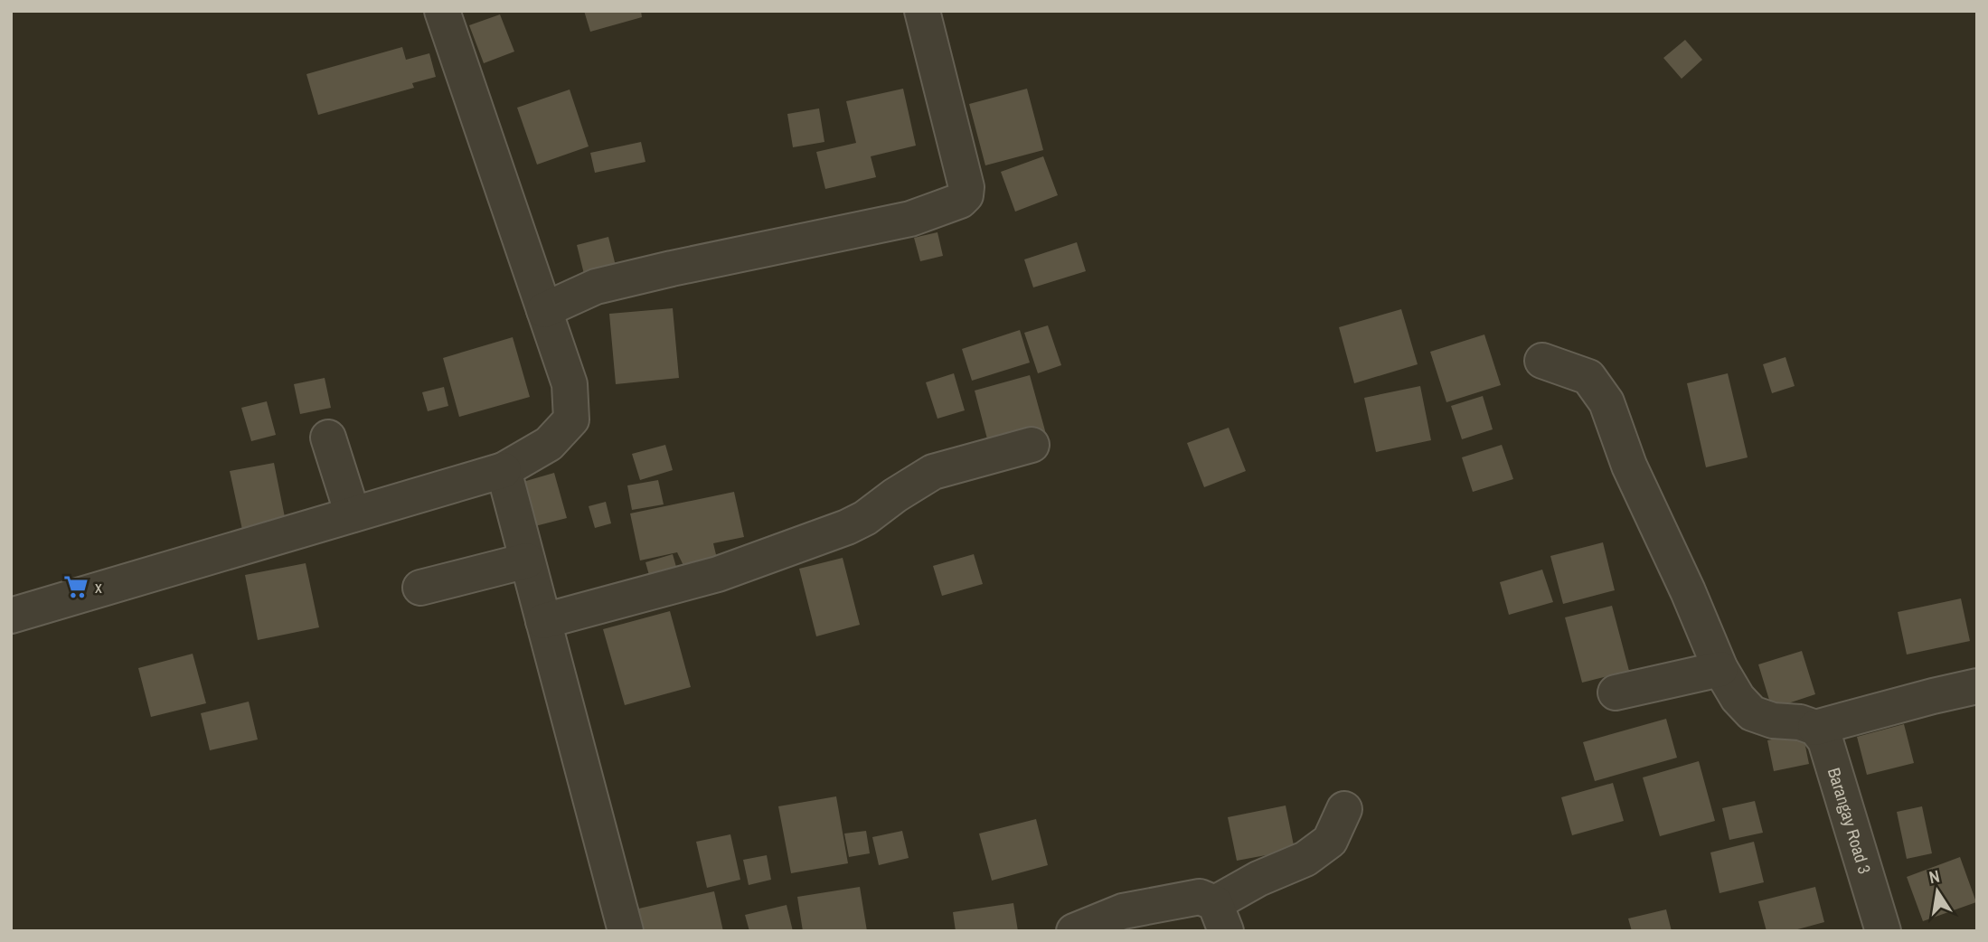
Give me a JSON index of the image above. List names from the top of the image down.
{
  "streets": {
    "street": ["Barangay Road 3"]
  },
  "places": {
    "supermarket": ["x"]
  },
  "north": "top"
}
